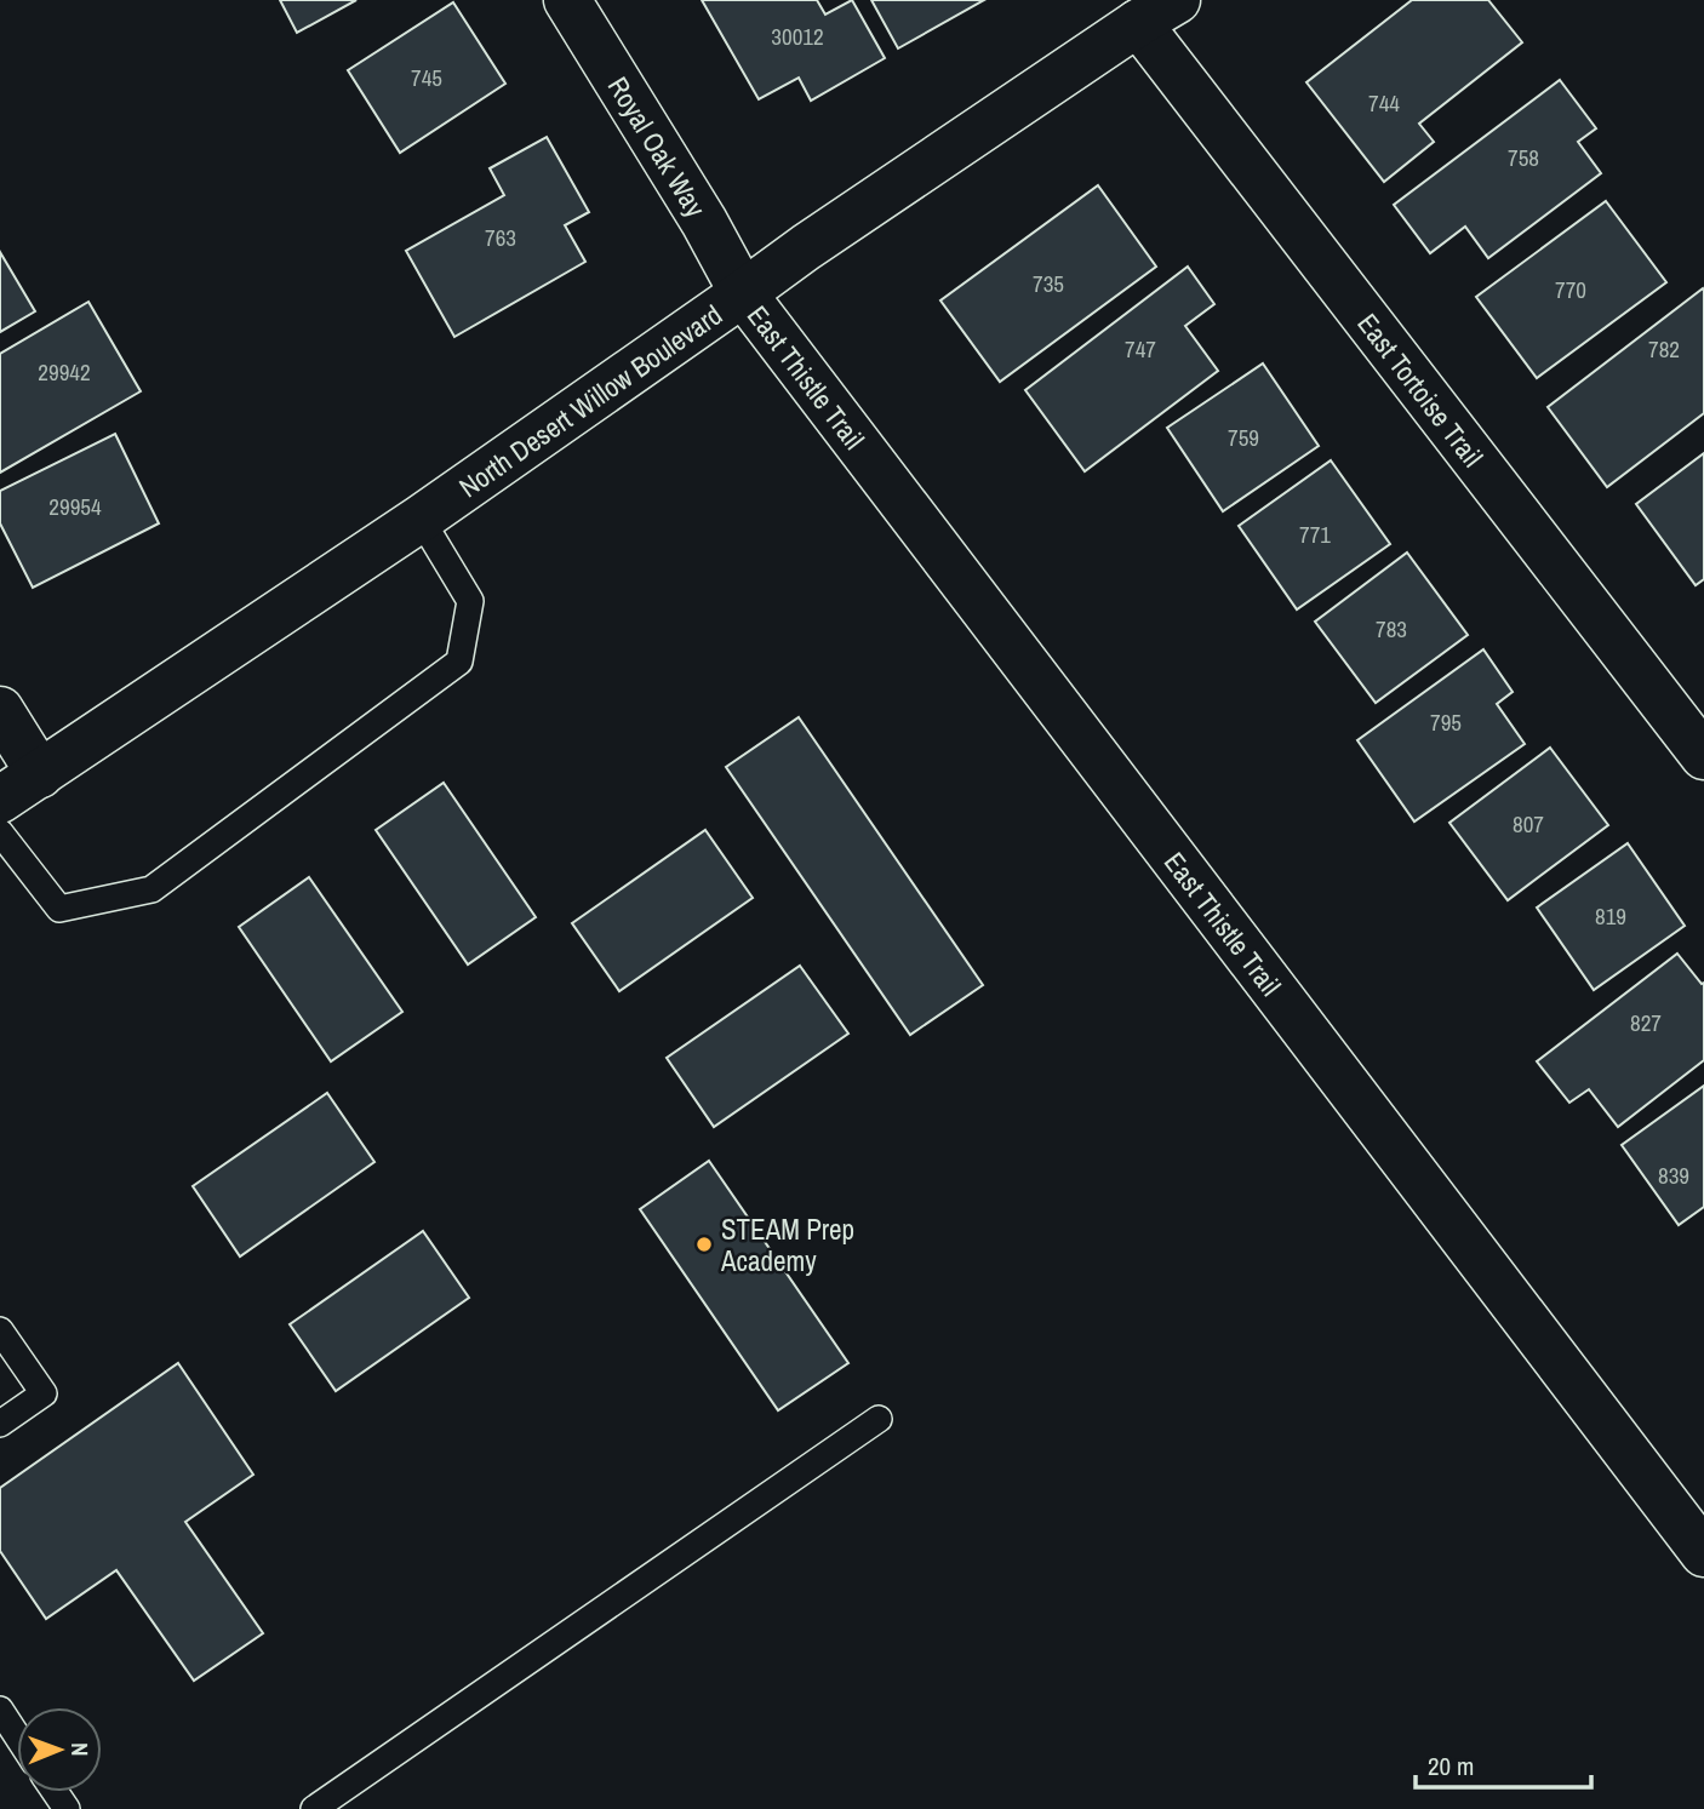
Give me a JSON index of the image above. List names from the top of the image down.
{
  "streets": {
    "street": [
      "Royal Oak Way",
      "East Thistle Trail",
      "East Tortoise Trail",
      "North Desert Willow Boulevard"
    ]
  },
  "crossings": [
    ["Royal Oak Way", "East Thistle Trail"],
    ["Royal Oak Way", "North Desert Willow Boulevard"],
    ["East Thistle Trail", "North Desert Willow Boulevard"],
    ["East Tortoise Trail", "North Desert Willow Boulevard"]
  ],
  "places": ["STEAM Prep Academy"],
  "house_numbers": [
    "30012",
    "745",
    "744",
    "758",
    "763",
    "735",
    "770",
    "747",
    "782",
    "29942",
    "759",
    "29954",
    "771",
    "783",
    "795",
    "807",
    "819",
    "827",
    "839"
  ],
  "scale_bar": "20 m",
  "north": "right"
}
